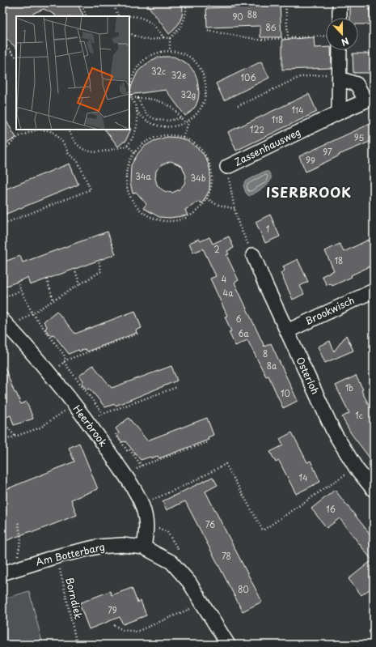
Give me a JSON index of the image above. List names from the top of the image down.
{
  "streets": {
    "street": [
      "Zassenhausweg",
      "Brookwisch",
      "Osterloh",
      "Heerbrook",
      "Am Botterbarg"
    ],
    "path": ["Borndiek"]
  },
  "crossings": [
    ["Zassenhausweg", "Osterloh"],
    ["Brookwisch", "Osterloh"],
    ["Heerbrook", "Am Botterbarg"],
    ["Am Botterbarg", "Borndiek"]
  ],
  "districts": ["ISERBROOK"],
  "house_numbers": [
    "88",
    "90",
    "86",
    "32c",
    "32e",
    "106",
    "32g",
    "114",
    "118",
    "122",
    "95",
    "97",
    "99",
    "34a",
    "34b",
    "1",
    "2",
    "18",
    "4",
    "4a",
    "6",
    "6a",
    "8",
    "8a",
    "1b",
    "10",
    "1c",
    "14",
    "16",
    "76",
    "78",
    "80",
    "79"
  ],
  "north": "bottom"
}
